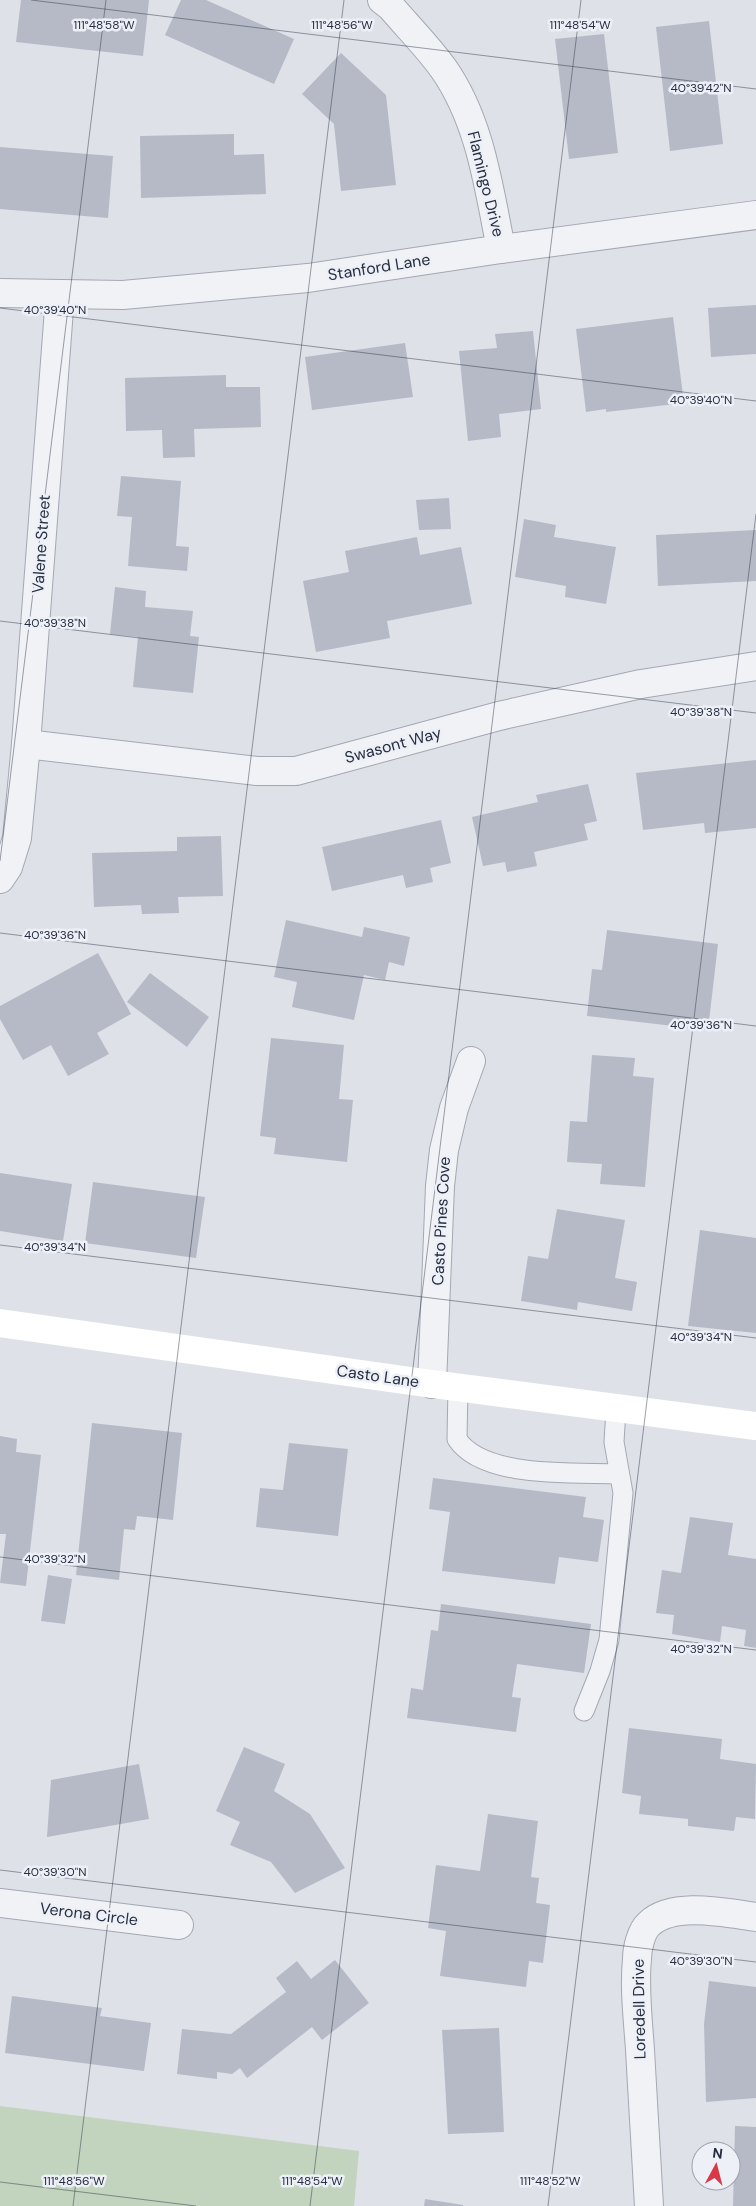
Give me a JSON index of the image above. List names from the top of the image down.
{
  "streets": {
    "street": [
      "Flamingo Drive",
      "Stanford Lane",
      "Valene Street",
      "Swasont Way",
      "Casto Pines Cove",
      "Casto Lane",
      "Verona Circle",
      "Loredell Drive"
    ]
  },
  "crossings": [
    ["Flamingo Drive", "Stanford Lane"],
    ["Stanford Lane", "Valene Street"],
    ["Valene Street", "Swasont Way"],
    ["Casto Pines Cove", "Casto Lane"]
  ],
  "north": "top",
  "coordinates": [
    "111°48'58\"W",
    "111°48'56\"W",
    "111°48'54\"W",
    "40°39'42\"N",
    "40°39'40\"N",
    "40°39'38\"N",
    "40°39'36\"N",
    "40°39'34\"N",
    "40°39'32\"N",
    "40°39'30\"N",
    "111°48'52\"W"
  ]
}
